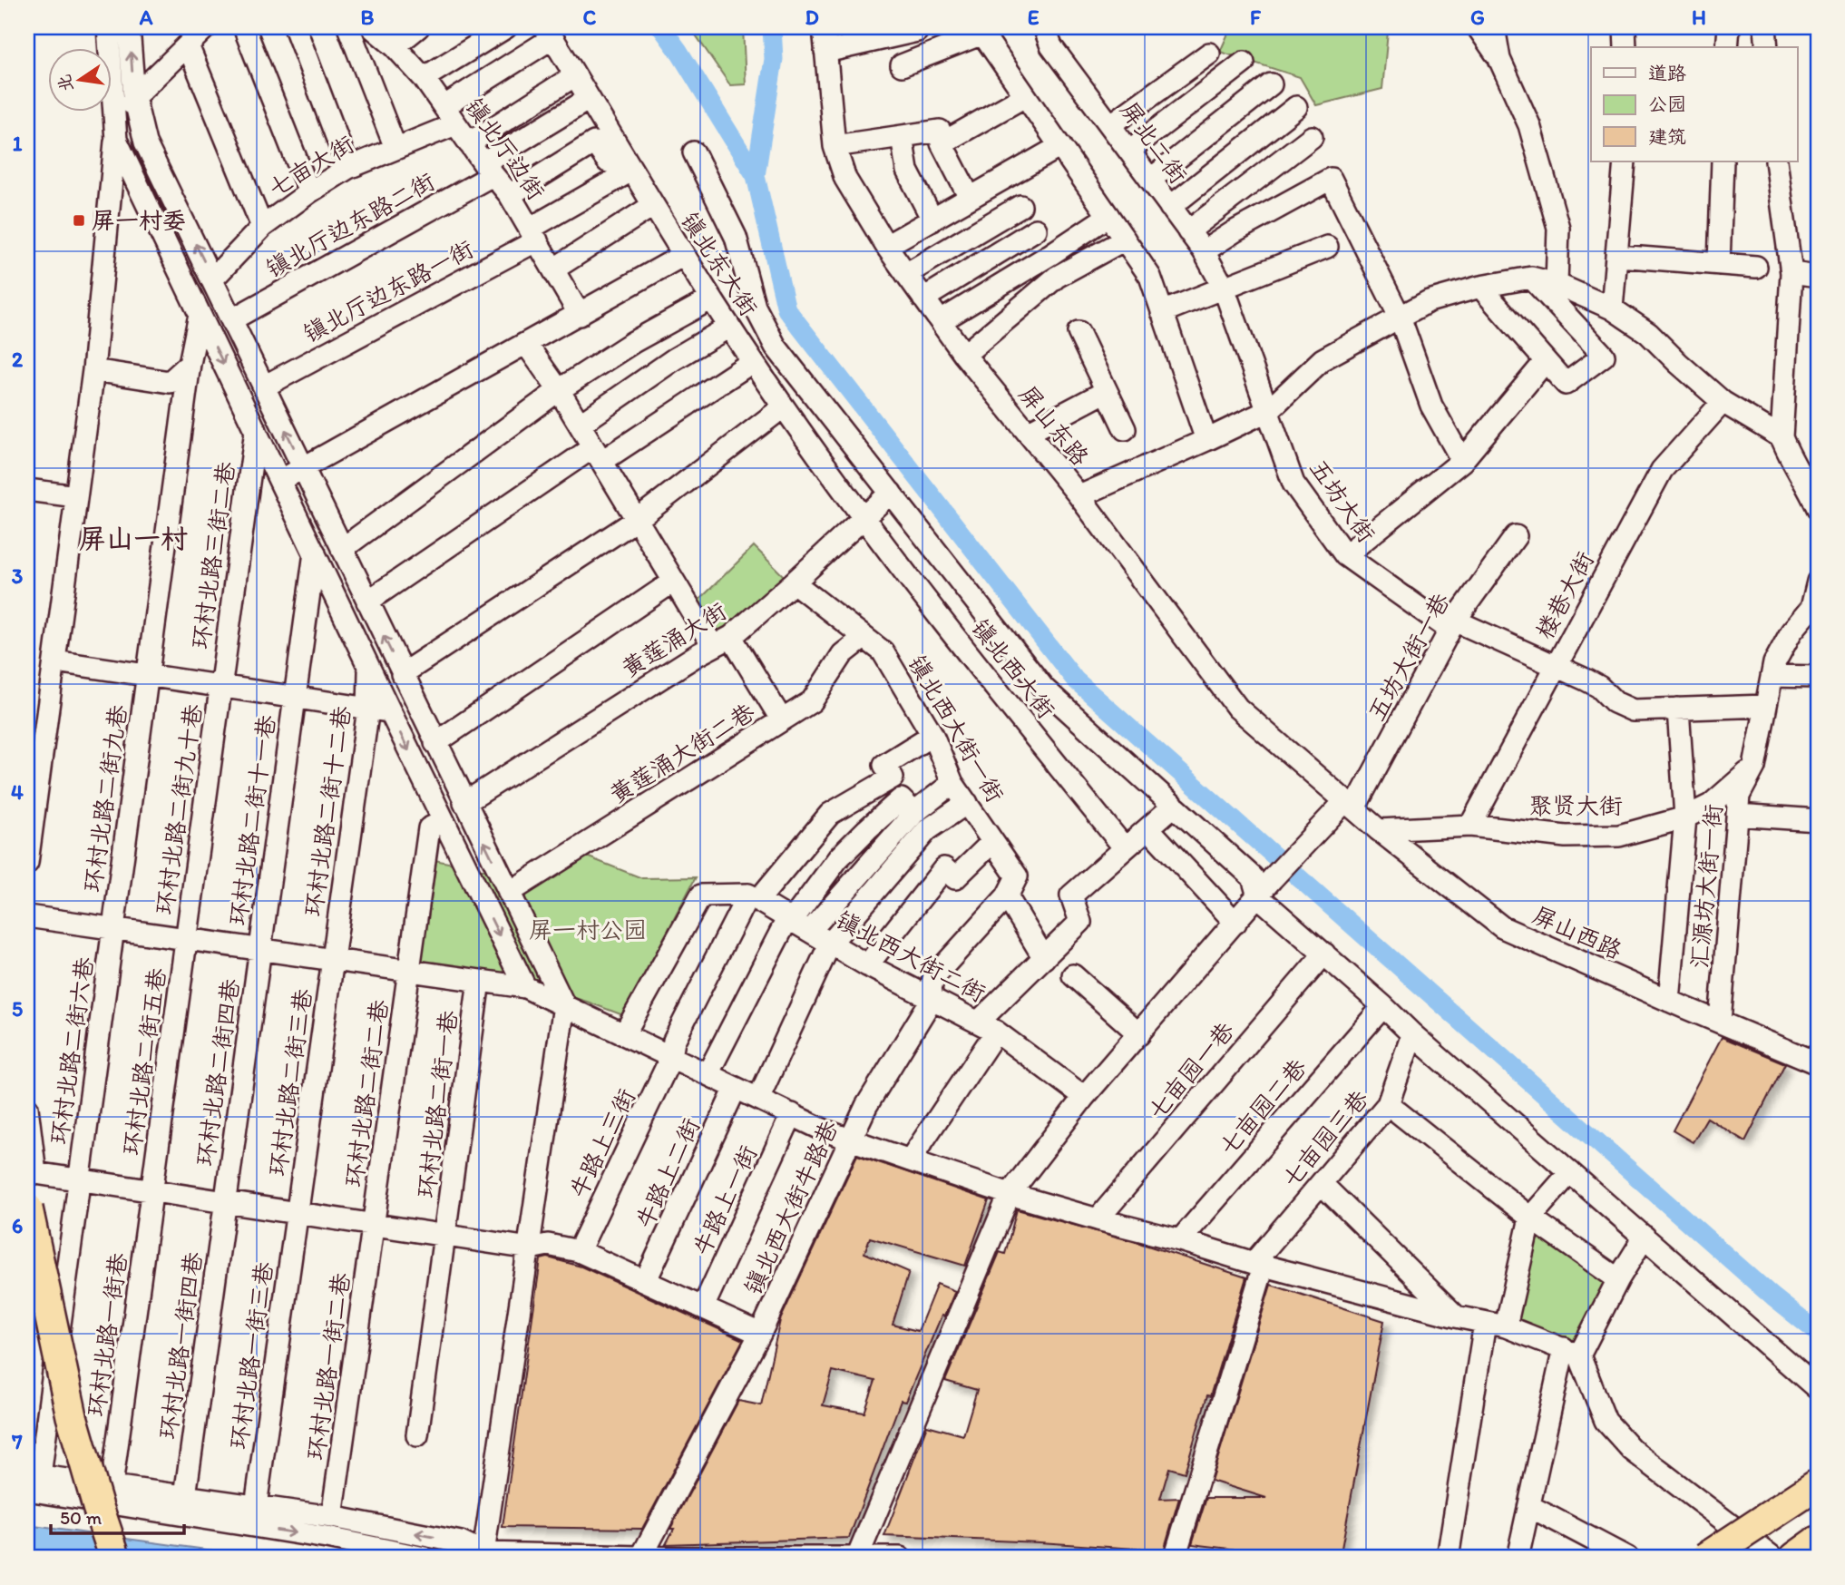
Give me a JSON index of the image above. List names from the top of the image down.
{
  "streets": {
    "street": [
      "屏北二街",
      "镇北厅边街",
      "七亩大街",
      "镇北厅边东路二街",
      "镇北东大街",
      "镇北厅边东路一街",
      "屏山东路",
      "五坊大街",
      "环村北路三街二巷",
      "楼巷大街",
      "黄莲涌大街",
      "五坊大街一巷",
      "镇北西大街",
      "镇北西大街一街",
      "黄莲涌大街二巷",
      "环村北路二街九巷",
      "聚贤大街",
      "环村北路二街九十巷",
      "环村北路二街十二巷",
      "环村北路二街十一巷",
      "汇源坊大街一街",
      "屏山西路",
      "镇北西大街二街",
      "环村北路二街六巷",
      "环村北路二街五巷",
      "七亩园一巷",
      "环村北路二街四巷",
      "环村北路二街三巷",
      "环村北路二街二巷",
      "环村北路二街一巷",
      "七亩园二巷",
      "七亩园三巷",
      "牛路上三街",
      "牛路上二街",
      "牛路上一街",
      "镇北西大街牛路巷",
      "环村北路一街巷",
      "环村北路一街四巷",
      "环村北路一街三巷",
      "环村北路一街二巷"
    ]
  },
  "crossings": [
    ["屏北二街", "五坊大街"],
    ["镇北厅边街", "七亩大街"],
    ["镇北厅边街", "镇北厅边东路二街"],
    ["镇北厅边街", "镇北厅边东路一街"],
    ["镇北厅边东路二街", "镇北东大街"],
    ["镇北东大街", "镇北厅边东路一街"],
    ["镇北东大街", "黄莲涌大街"],
    ["镇北东大街", "镇北西大街"],
    ["屏山东路", "五坊大街一巷"],
    ["屏山东路", "屏山西路"],
    ["五坊大街", "楼巷大街"],
    ["五坊大街", "五坊大街一巷"],
    ["五坊大街", "汇源坊大街一街"],
    ["环村北路三街二巷", "环村北路二街九十巷"],
    ["楼巷大街", "聚贤大街"],
    ["黄莲涌大街", "镇北西大街"],
    ["黄莲涌大街", "镇北西大街一街"],
    ["五坊大街一巷", "屏山西路"],
    ["五坊大街一巷", "镇北西大街二街"],
    ["镇北西大街一街", "黄莲涌大街二巷"],
    ["镇北西大街一街", "牛路上三街"],
    ["镇北西大街一街", "镇北西大街牛路巷"],
    ["环村北路二街九巷", "环村北路二街六巷"],
    ["聚贤大街", "汇源坊大街一街"],
    ["聚贤大街", "屏山西路"],
    ["环村北路二街九十巷", "环村北路二街五巷"],
    ["环村北路二街十二巷", "环村北路二街三巷"],
    ["环村北路二街十一巷", "环村北路二街四巷"],
    ["汇源坊大街一街", "屏山西路"],
    ["镇北西大街二街", "牛路上三街"],
    ["镇北西大街二街", "镇北西大街牛路巷"],
    ["环村北路二街五巷", "环村北路一街巷"],
    ["环村北路二街四巷", "环村北路一街四巷"],
    ["环村北路二街三巷", "环村北路一街三巷"],
    ["环村北路二街二巷", "环村北路一街二巷"]
  ],
  "districts": ["屏山一村"],
  "parks": ["屏一村公园"],
  "places": {
    "transit": ["屏一村委"]
  },
  "legend": ["道路", "公园", "建筑"],
  "scale_bar": "50 m",
  "north": "left",
  "grid": {
    "columns": [
      "A",
      "B",
      "C",
      "D",
      "E",
      "F",
      "G",
      "H"
    ],
    "rows": [
      "1",
      "2",
      "3",
      "4",
      "5",
      "6",
      "7"
    ]
  }
}
